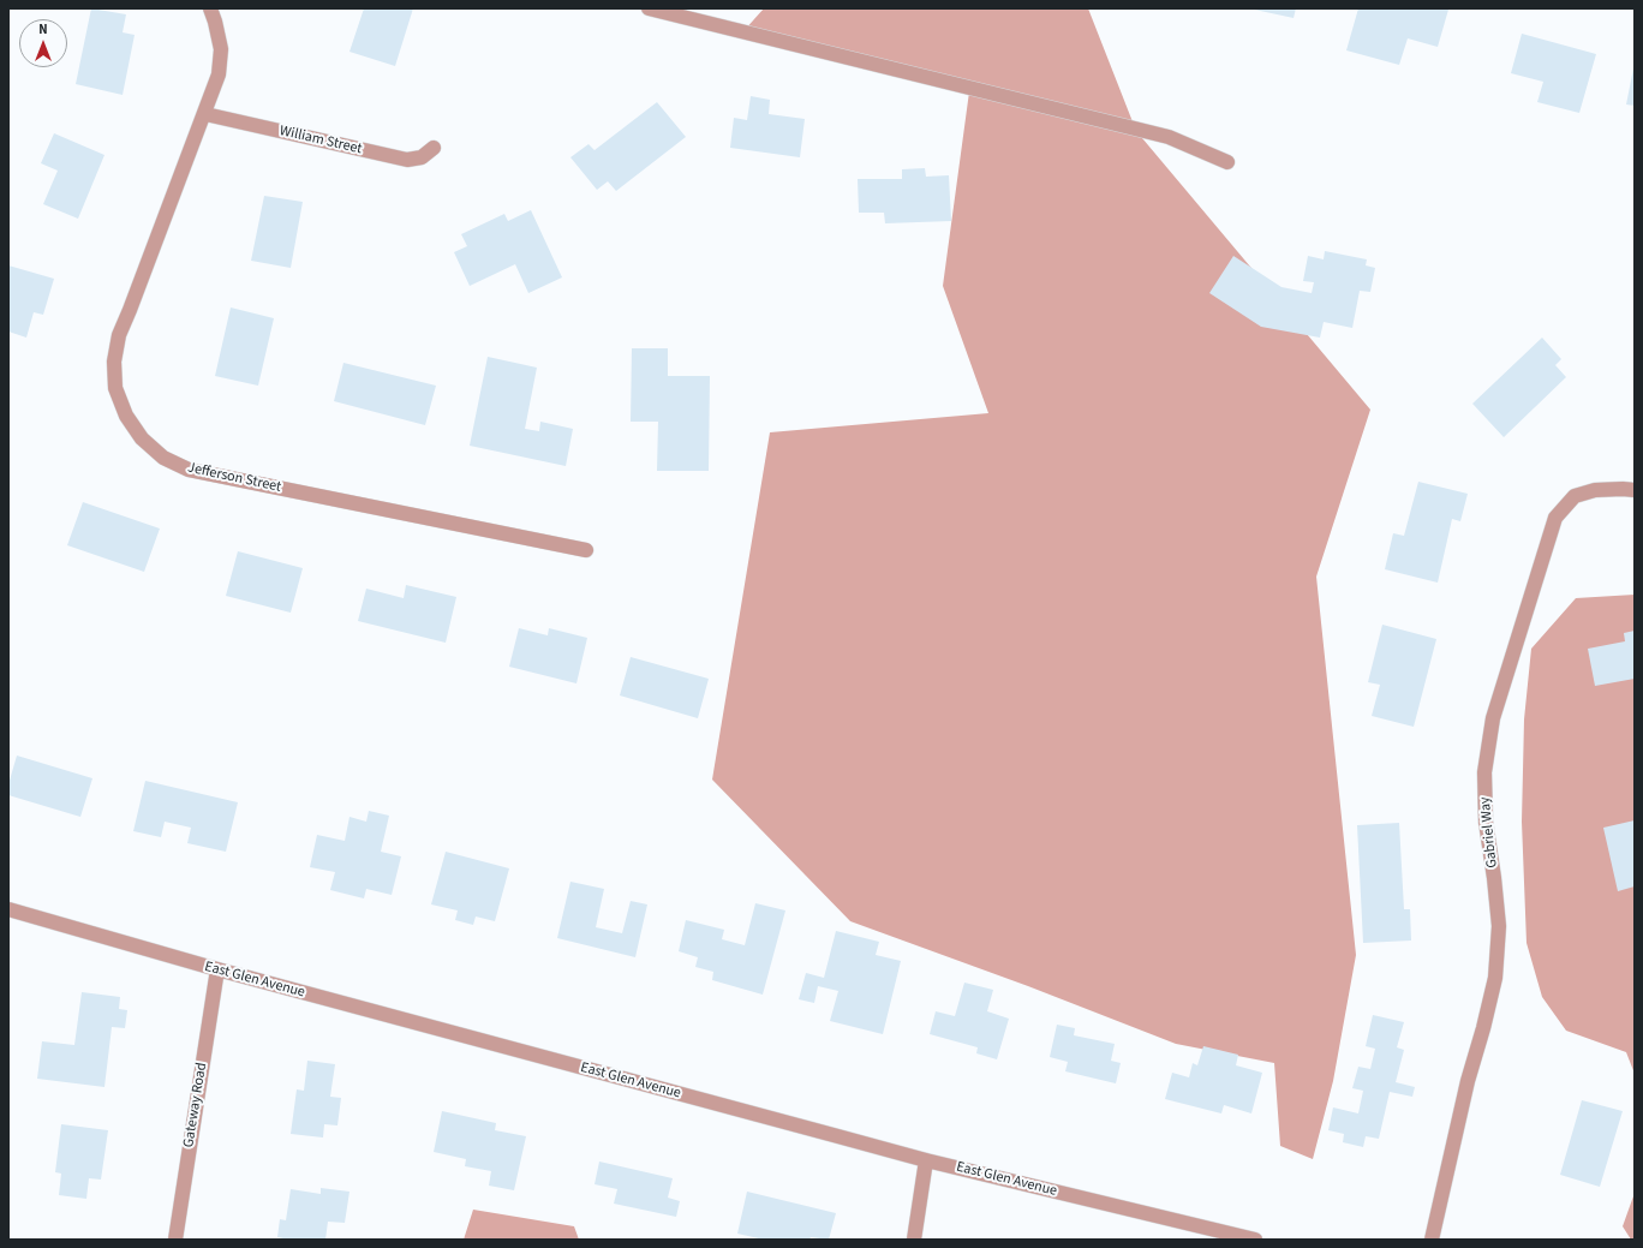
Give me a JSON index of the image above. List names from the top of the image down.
{
  "streets": {
    "street": [
      "William Street",
      "Jefferson Street",
      "Gabriel Way",
      "East Glen Avenue",
      "Gateway Road"
    ]
  },
  "crossings": [
    ["William Street", "Jefferson Street"],
    ["East Glen Avenue", "Gateway Road"]
  ],
  "north": "top"
}
